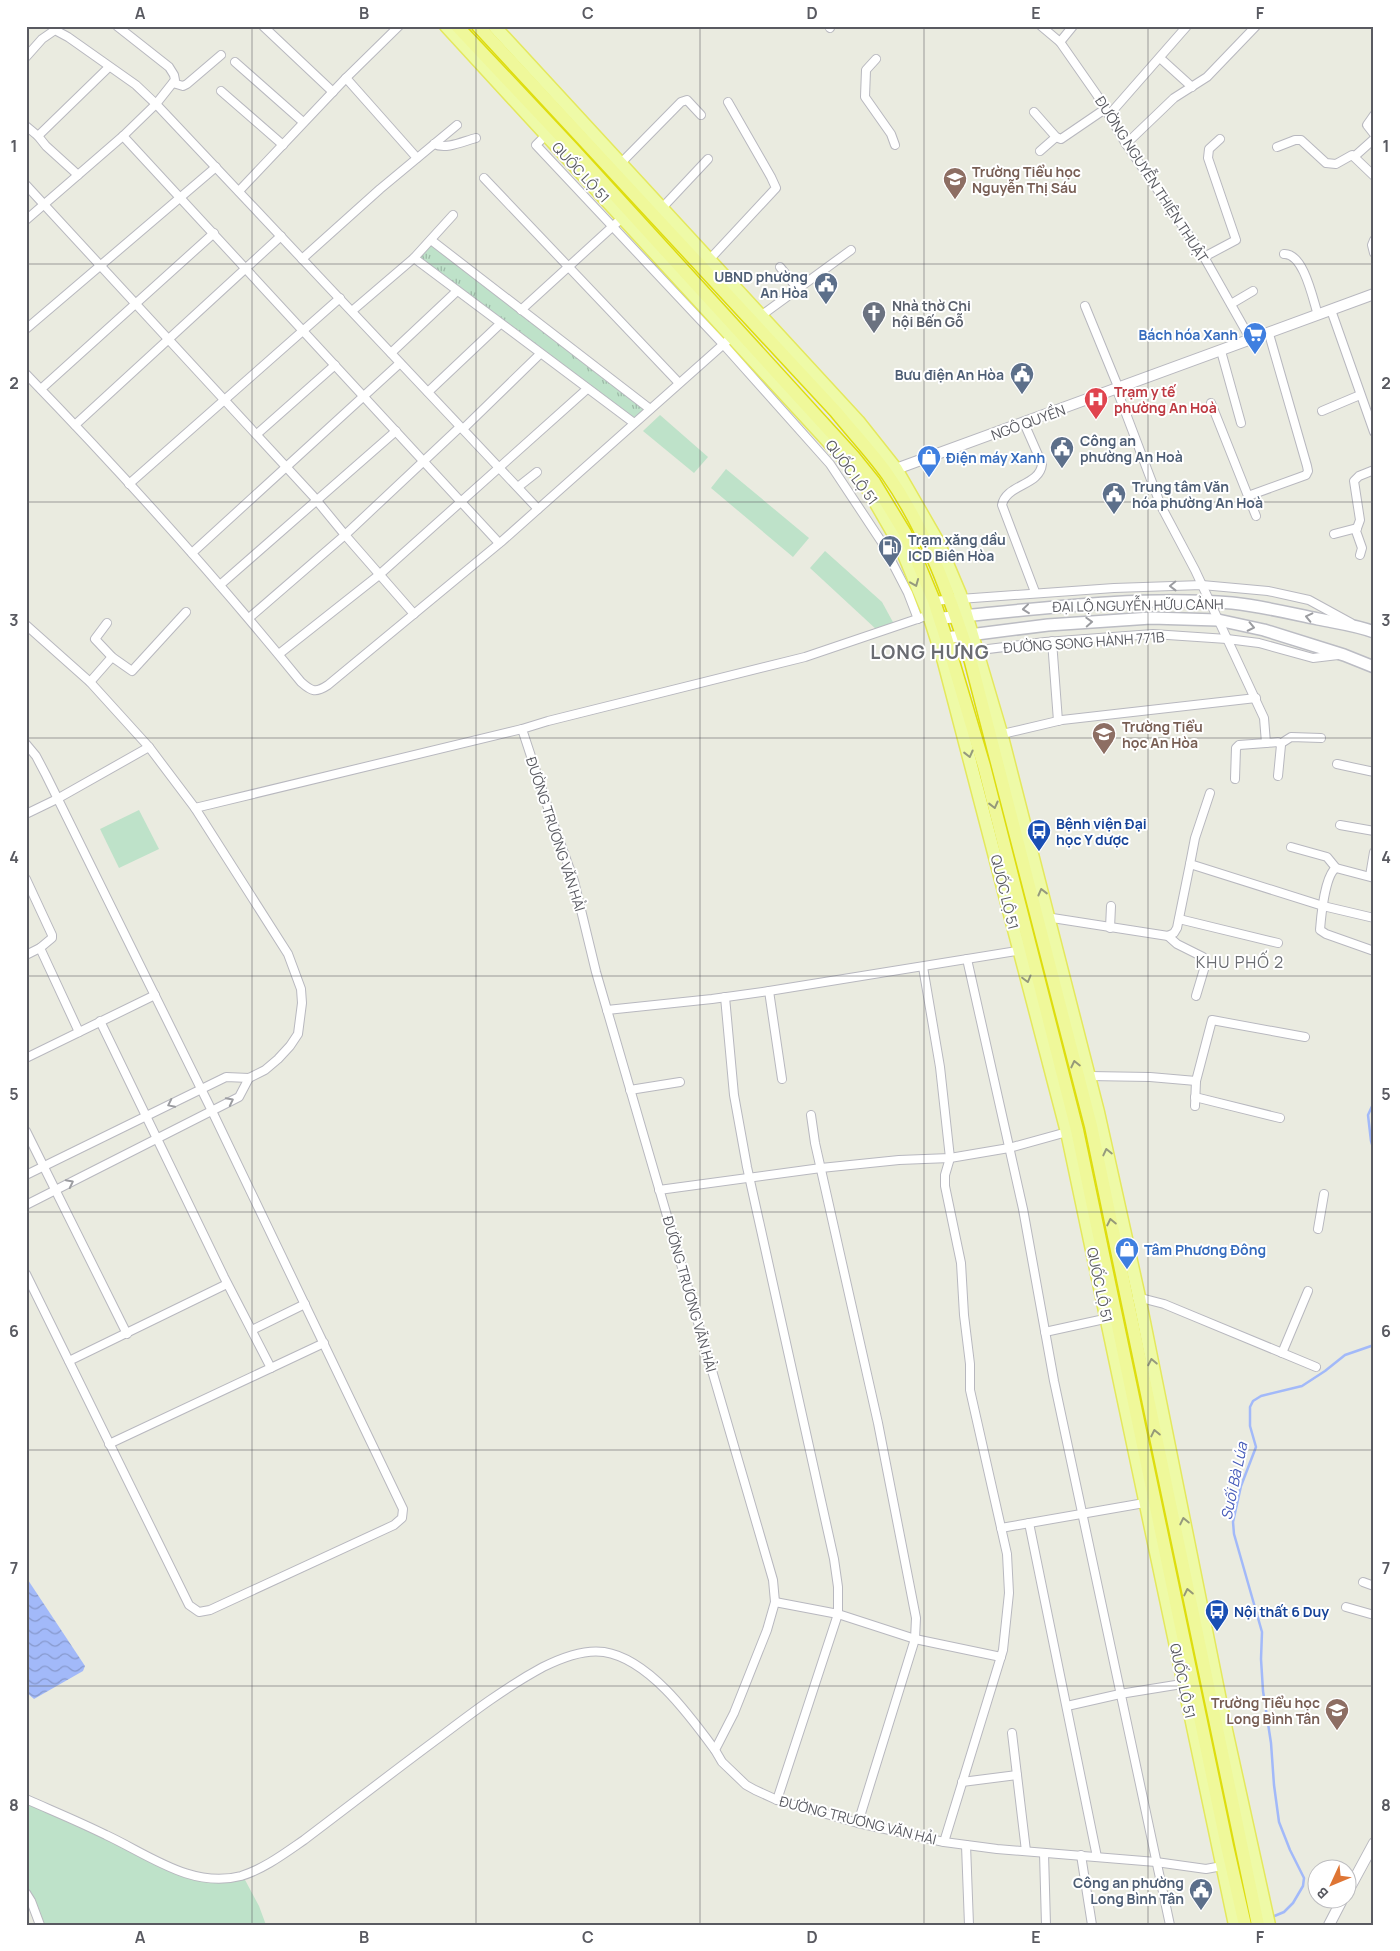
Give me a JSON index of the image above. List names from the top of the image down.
{
  "streets": {
    "highway": ["QUỐC LỘ 51"],
    "main road": ["ĐẠI LỘ NGUYỄN HỮU CẢNH"],
    "street": [
      "ĐƯỜNG NGUYỄN THIỆN THUẬT",
      "NGÔ QUYỀN",
      "ĐƯỜNG SONG HÀNH 771B",
      "ĐƯỜNG TRƯƠNG VĂN HẢI"
    ]
  },
  "crossings": [
    ["QUỐC LỘ 51", "NGÔ QUYỀN"],
    ["QUỐC LỘ 51", "ĐẠI LỘ NGUYỄN HỮU CẢNH"],
    ["QUỐC LỘ 51", "ĐƯỜNG SONG HÀNH 771B"],
    ["QUỐC LỘ 51", "ĐƯỜNG TRƯƠNG VĂN HẢI"],
    ["ĐƯỜNG NGUYỄN THIỆN THUẬT", "NGÔ QUYỀN"],
    ["ĐẠI LỘ NGUYỄN HỮU CẢNH", "ĐƯỜNG SONG HÀNH 771B"]
  ],
  "districts": ["LONG HƯNG", "KHU PHỐ 2"],
  "water": ["Suối Bà Lúa"],
  "places": {
    "school or university": ["Trường Tiểu học Nguyễn Thị Sáu", "Trường Tiểu học An Hòa", "Trường Tiểu học Long Bình Tân"],
    "public building": [
      "UBND phường An Hòa",
      "Bưu điện An Hòa",
      "Công an phường An Hoà",
      "Trung tâm Văn hóa phường An Hoà",
      "Công an phường Long Bình Tân"
    ],
    "church": ["Nhà thờ Chi hội Bến Gỗ"],
    "supermarket": ["Bách hóa Xanh"],
    "hospital": ["Trạm y tế phường An Hoà"],
    "shop": ["Điện máy Xanh", "Tâm Phương Đông"],
    "fuel station": ["Trạm xăng dầu ICD Biên Hòa"],
    "bus stop": ["Bệnh viện Đại học Y dược", "Nội thất 6 Duy"]
  },
  "north": "bottom left",
  "grid": {
    "columns": [
      "A",
      "B",
      "C",
      "D",
      "E",
      "F"
    ],
    "rows": [
      "1",
      "2",
      "3",
      "4",
      "5",
      "6",
      "7",
      "8"
    ]
  }
}
